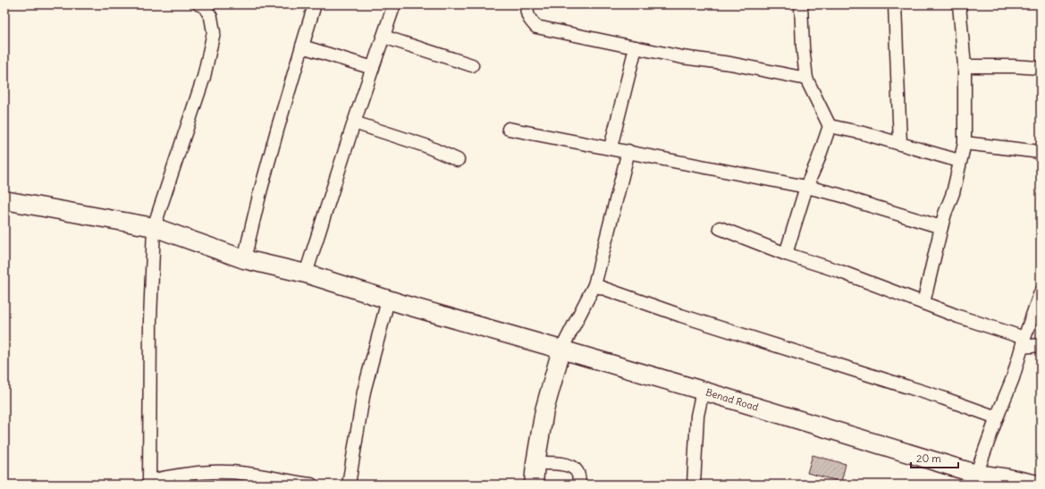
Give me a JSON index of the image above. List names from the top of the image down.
{
  "streets": {
    "main road": ["Benad Road"]
  },
  "scale_bar": "20 m"
}
